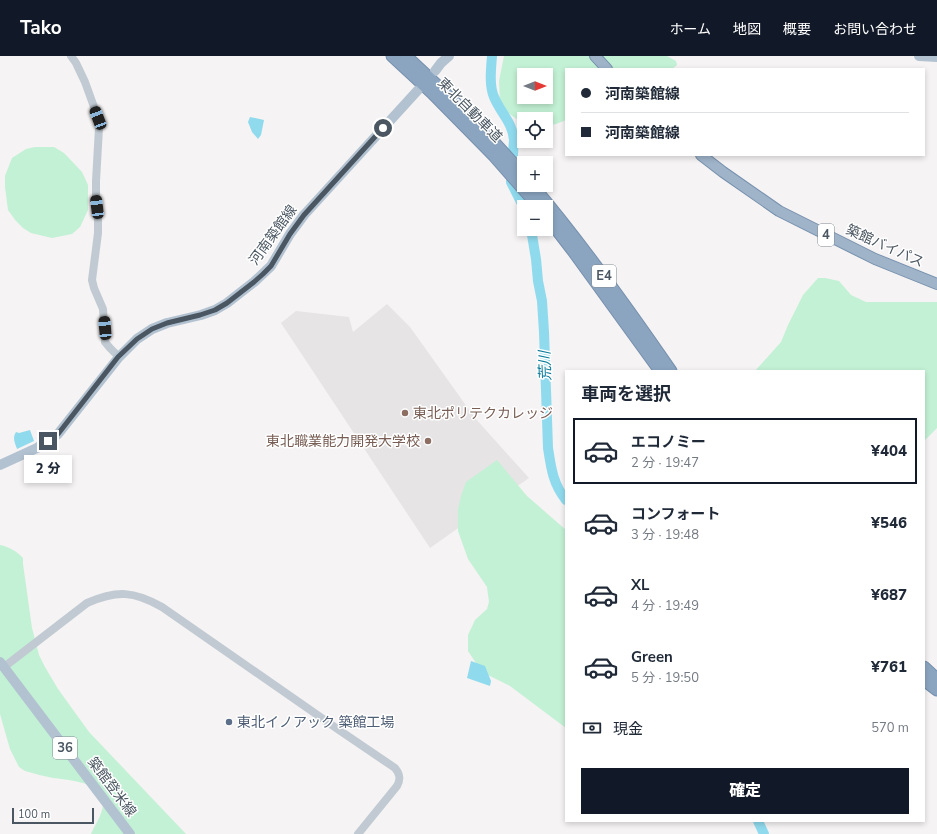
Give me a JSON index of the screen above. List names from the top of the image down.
{
  "streets": {
    "highway": [
      "東北自動車道",
      "4",
      "築館バイパス",
      "E4"
    ],
    "main road": ["河南築館線", "36", "築館登米線"]
  },
  "water": ["荒川"],
  "places": ["東北ポリテクカレッジ", "東北職業能力開発大学校", "東北イノアック 築館工場"],
  "scale_bar": "100 m",
  "north": "right",
  "page": {
    "header": "Tako",
    "nav": [
      "ホーム",
      "地図",
      "概要",
      "お問い合わせ"
    ],
    "map_buttons": ["+", "−"],
    "banner": ["河南築館線", "河南築館線"],
    "heading": "車両を選択",
    "list": [
      {
        "name": "エコノミー",
        "note": "2 分 · 19:47",
        "value": "¥404"
      },
      {
        "name": "コンフォート",
        "note": "3 分 · 19:48",
        "value": "¥546"
      },
      {
        "name": "XL",
        "note": "4 分 · 19:49",
        "value": "¥687"
      },
      {
        "name": "Green",
        "note": "5 分 · 19:50",
        "value": "¥761"
      }
    ],
    "bubble": "2 分",
    "pay": ["現金", "570 m"],
    "buttons": "確定",
    "scale": "100 m"
  }
}
